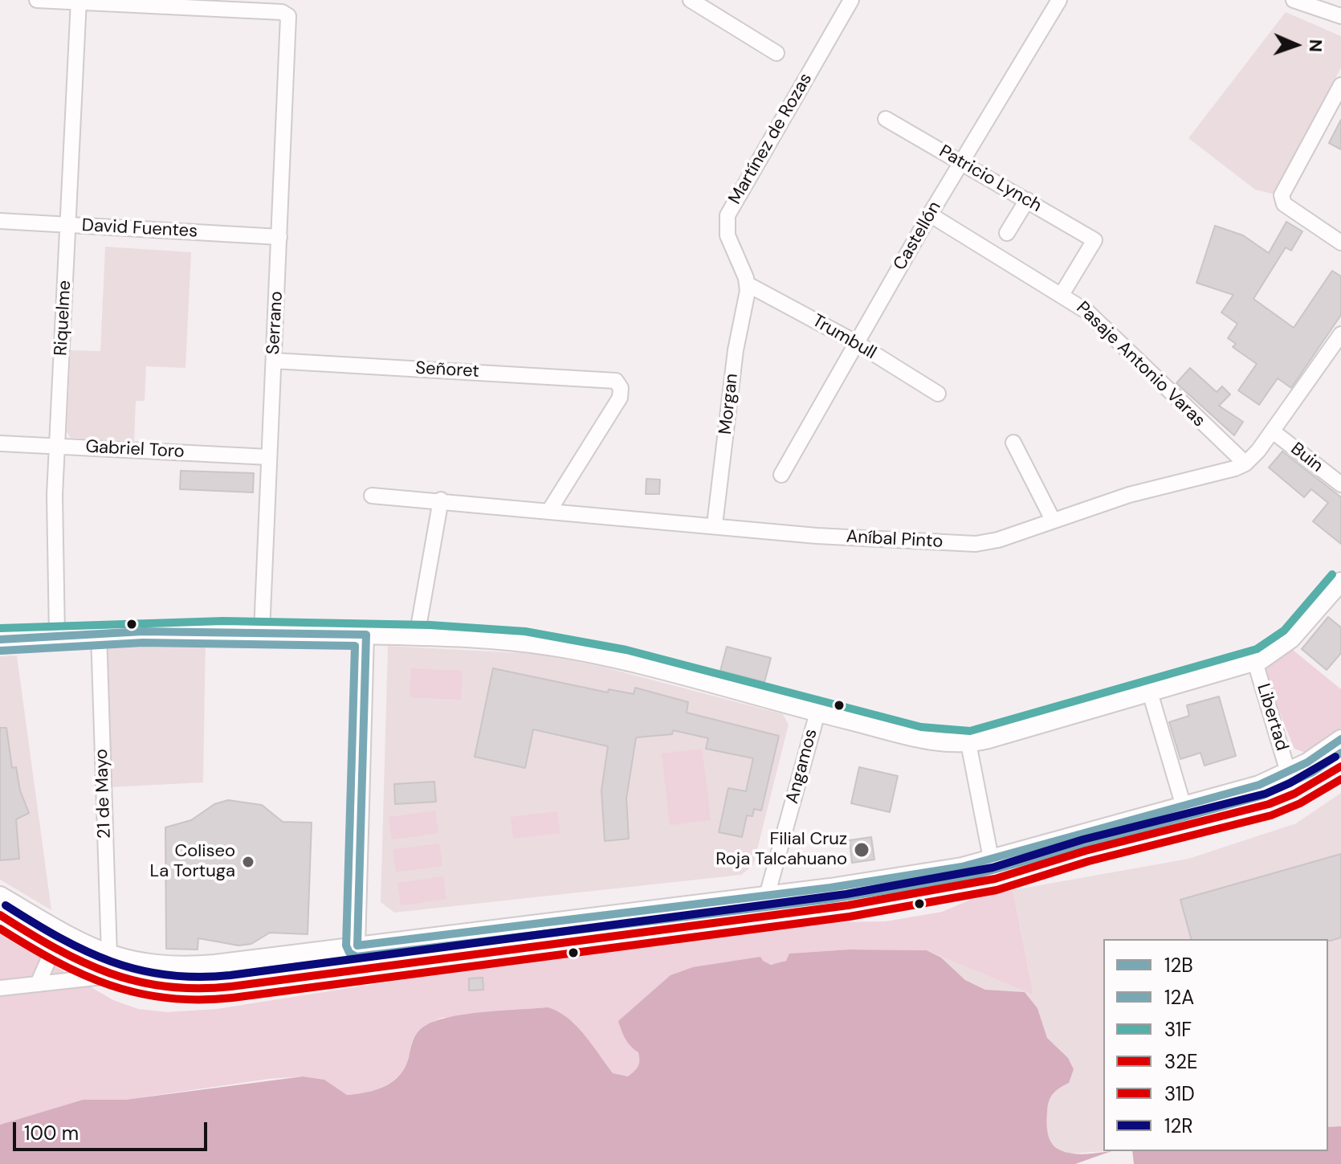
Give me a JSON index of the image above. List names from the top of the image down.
{
  "streets": {
    "street": [
      "Martínez de Rozas",
      "Patricio Lynch",
      "David Fuentes",
      "Castellón",
      "Riquelme",
      "Serrano",
      "Trumbull",
      "Pasaje Antonio Varas",
      "Señoret",
      "Morgan",
      "Gabriel Toro",
      "Buin",
      "Aníbal Pinto",
      "Libertad",
      "Angamos",
      "21 de Mayo"
    ]
  },
  "crossings": [
    ["Martínez de Rozas", "Trumbull"],
    ["Martínez de Rozas", "Morgan"],
    ["Patricio Lynch", "Castellón"],
    ["Patricio Lynch", "Pasaje Antonio Varas"],
    ["David Fuentes", "Riquelme"],
    ["David Fuentes", "Serrano"],
    ["Castellón", "Trumbull"],
    ["Castellón", "Pasaje Antonio Varas"],
    ["Riquelme", "Serrano"],
    ["Riquelme", "Gabriel Toro"],
    ["Serrano", "Señoret"],
    ["Serrano", "Gabriel Toro"],
    ["Trumbull", "Morgan"],
    ["Pasaje Antonio Varas", "Aníbal Pinto"],
    ["Señoret", "Aníbal Pinto"],
    ["Morgan", "Aníbal Pinto"],
    ["Buin", "Aníbal Pinto"]
  ],
  "places": ["Filial Cruz Roja Talcahuano", "Coliseo La Tortuga"],
  "lines": [
    "transit line 31F",
    "transit line 12B",
    "transit line 12A",
    "transit line 12R",
    "transit line 32E",
    "transit line 31D"
  ],
  "legend": [
    "12B",
    "12A",
    "31F",
    "32E",
    "31D",
    "12R"
  ],
  "scale_bar": "100 m",
  "north": "right"
}
